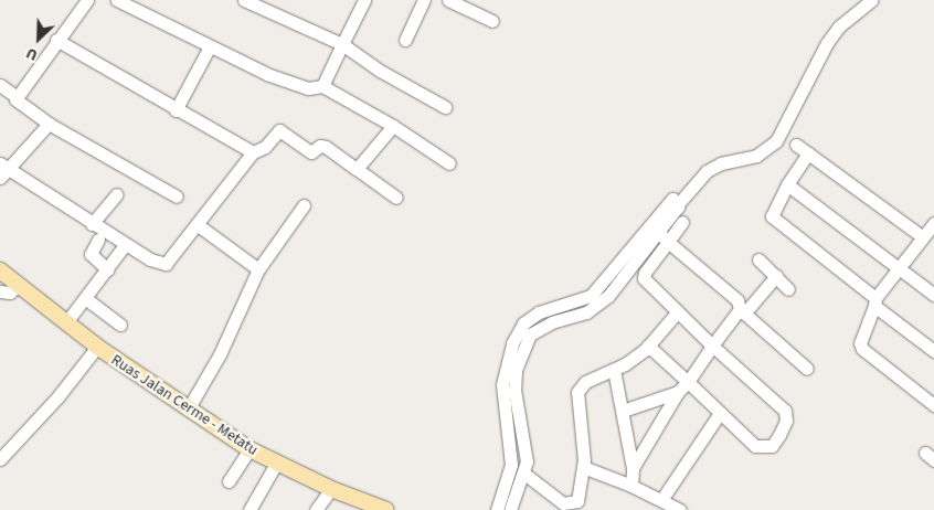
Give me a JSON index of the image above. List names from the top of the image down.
{
  "streets": {
    "main road": ["Ruas Jalan Cerme - Metatu"]
  },
  "north": "bottom left"
}
